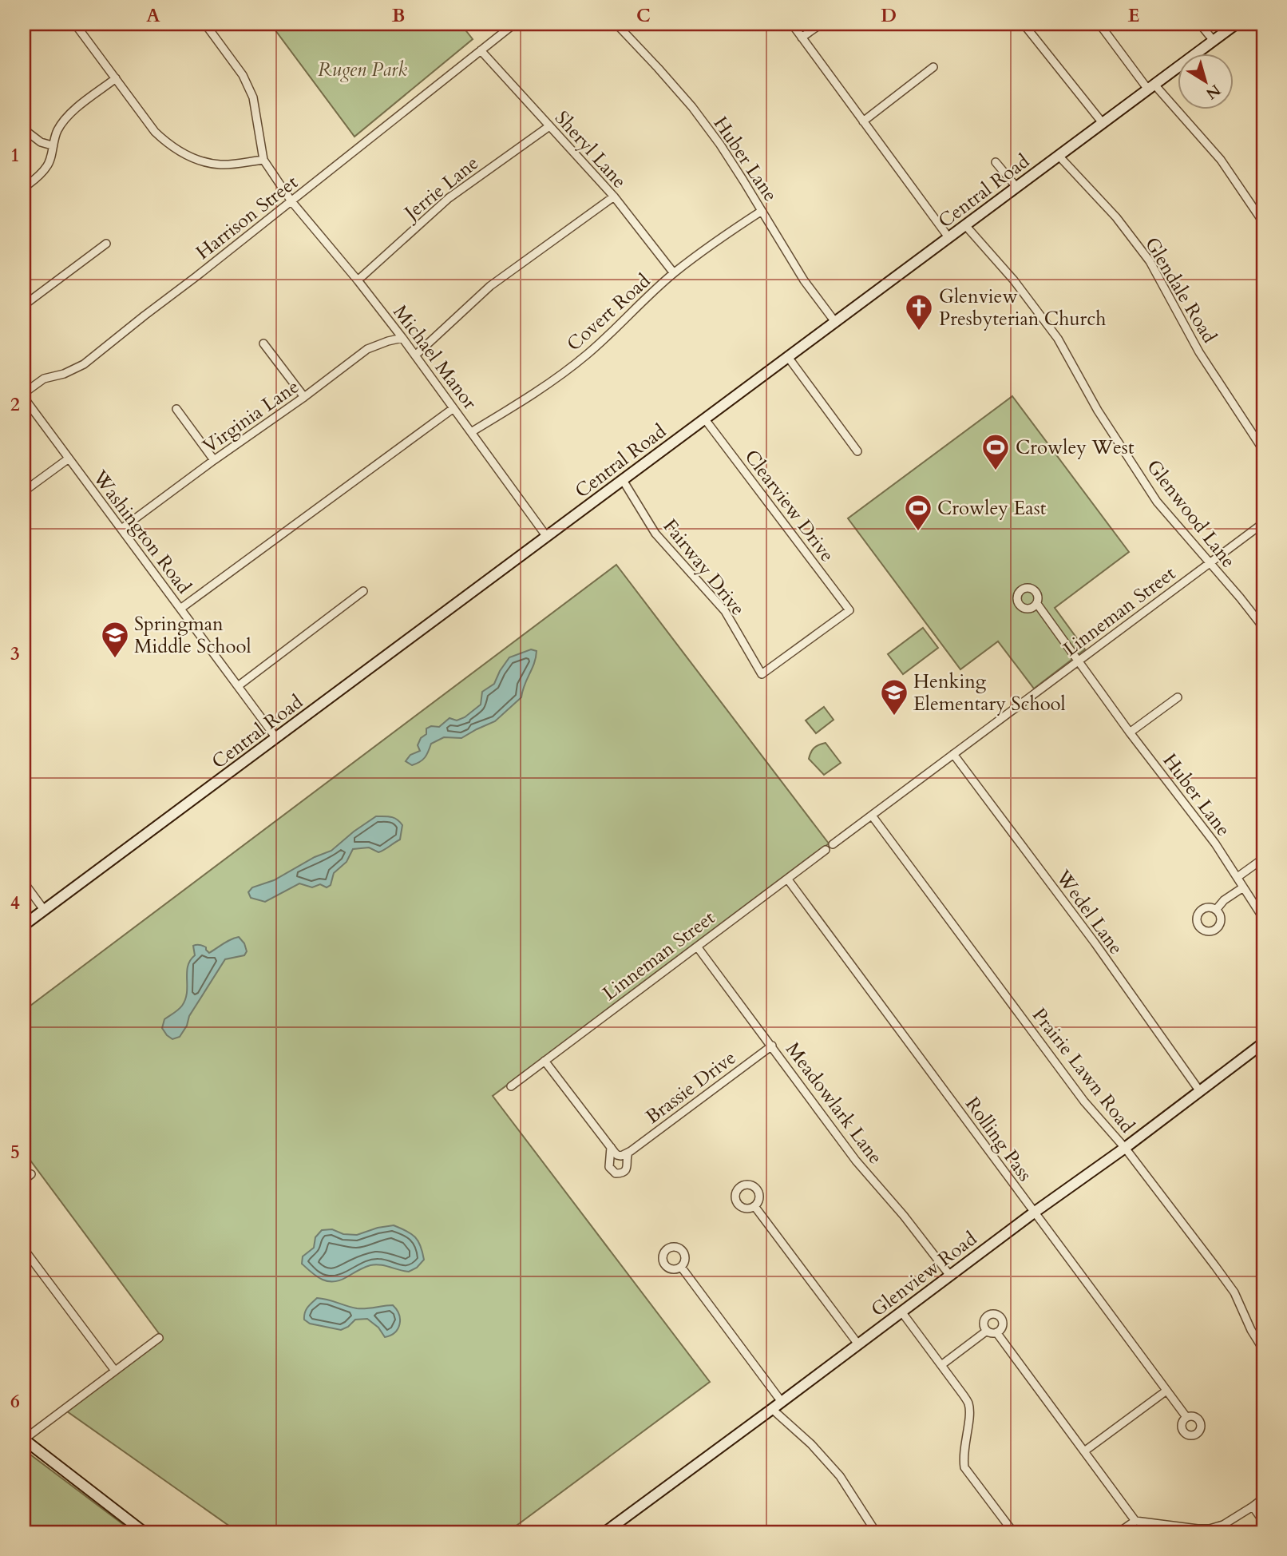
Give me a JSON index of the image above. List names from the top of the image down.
{
  "streets": {
    "main road": ["Central Road", "Glenview Road"],
    "street": [
      "Sheryl Lane",
      "Huber Lane",
      "Jerrie Lane",
      "Harrison Street",
      "Glendale Road",
      "Covert Road",
      "Michael Manor",
      "Virginia Lane",
      "Clearview Drive",
      "Glenwood Lane",
      "Washington Road",
      "Fairway Drive",
      "Linneman Street",
      "Wedel Lane",
      "Prairie Lawn Road",
      "Brassie Drive",
      "Meadowlark Lane",
      "Rolling Pass"
    ]
  },
  "crossings": [
    ["Sheryl Lane", "Jerrie Lane"],
    ["Sheryl Lane", "Harrison Street"],
    ["Sheryl Lane", "Covert Road"],
    ["Huber Lane", "Central Road"],
    ["Huber Lane", "Covert Road"],
    ["Huber Lane", "Linneman Street"],
    ["Jerrie Lane", "Michael Manor"],
    ["Central Road", "Glendale Road"],
    ["Central Road", "Michael Manor"],
    ["Central Road", "Clearview Drive"],
    ["Central Road", "Glenwood Lane"],
    ["Central Road", "Washington Road"],
    ["Central Road", "Fairway Drive"],
    ["Harrison Street", "Michael Manor"],
    ["Covert Road", "Michael Manor"],
    ["Michael Manor", "Virginia Lane"],
    ["Virginia Lane", "Washington Road"],
    ["Clearview Drive", "Fairway Drive"],
    ["Glenwood Lane", "Linneman Street"],
    ["Linneman Street", "Wedel Lane"],
    ["Linneman Street", "Prairie Lawn Road"],
    ["Linneman Street", "Meadowlark Lane"],
    ["Linneman Street", "Rolling Pass"],
    ["Wedel Lane", "Glenview Road"],
    ["Prairie Lawn Road", "Glenview Road"],
    ["Brassie Drive", "Meadowlark Lane"],
    ["Meadowlark Lane", "Glenview Road"],
    ["Rolling Pass", "Glenview Road"]
  ],
  "parks": ["Rugen Park"],
  "places": {
    "church": ["Glenview Presbyterian Church"],
    "sports": ["Crowley West", "Crowley East"],
    "school or university": ["Springman Middle School", "Henking Elementary School"]
  },
  "north": "bottom right",
  "grid": {
    "columns": [
      "A",
      "B",
      "C",
      "D",
      "E"
    ],
    "rows": [
      "1",
      "2",
      "3",
      "4",
      "5",
      "6"
    ]
  }
}
